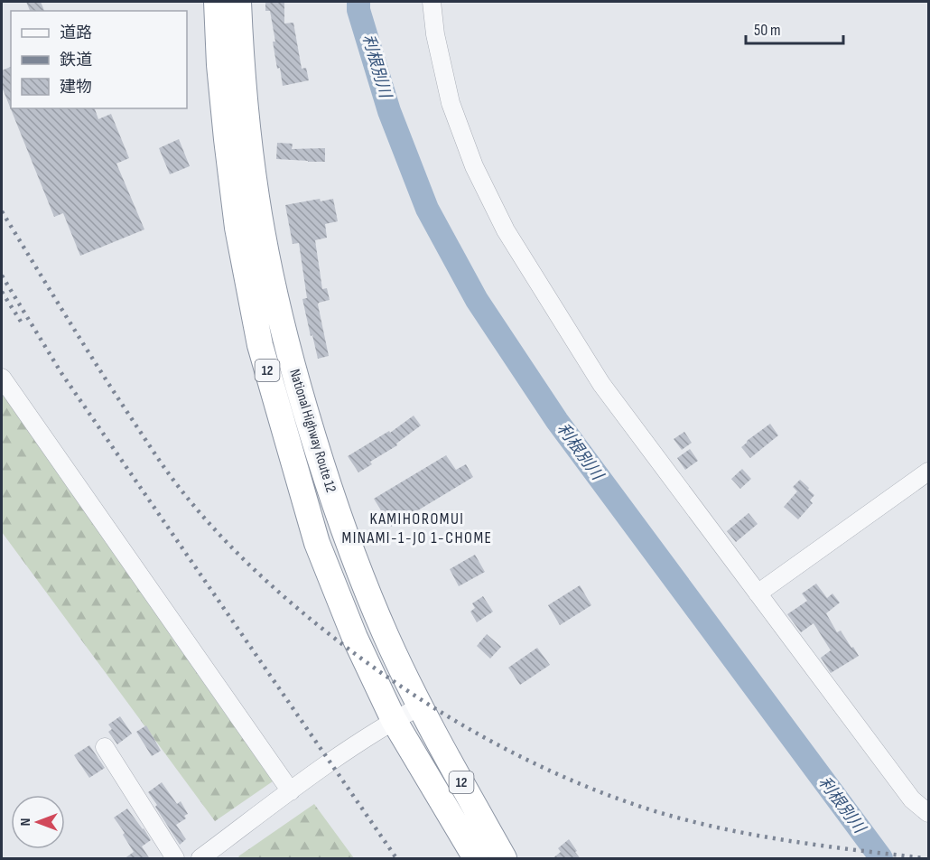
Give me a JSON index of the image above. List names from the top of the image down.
{
  "streets": {
    "highway": ["12", "National Highway Route 12"]
  },
  "districts": ["KAMIHOROMUI MINAMI-1-JO 1-CHOME"],
  "water": ["利根別川"],
  "legend": ["道路", "鉄道", "建物"],
  "scale_bar": "50 m",
  "north": "left"
}
